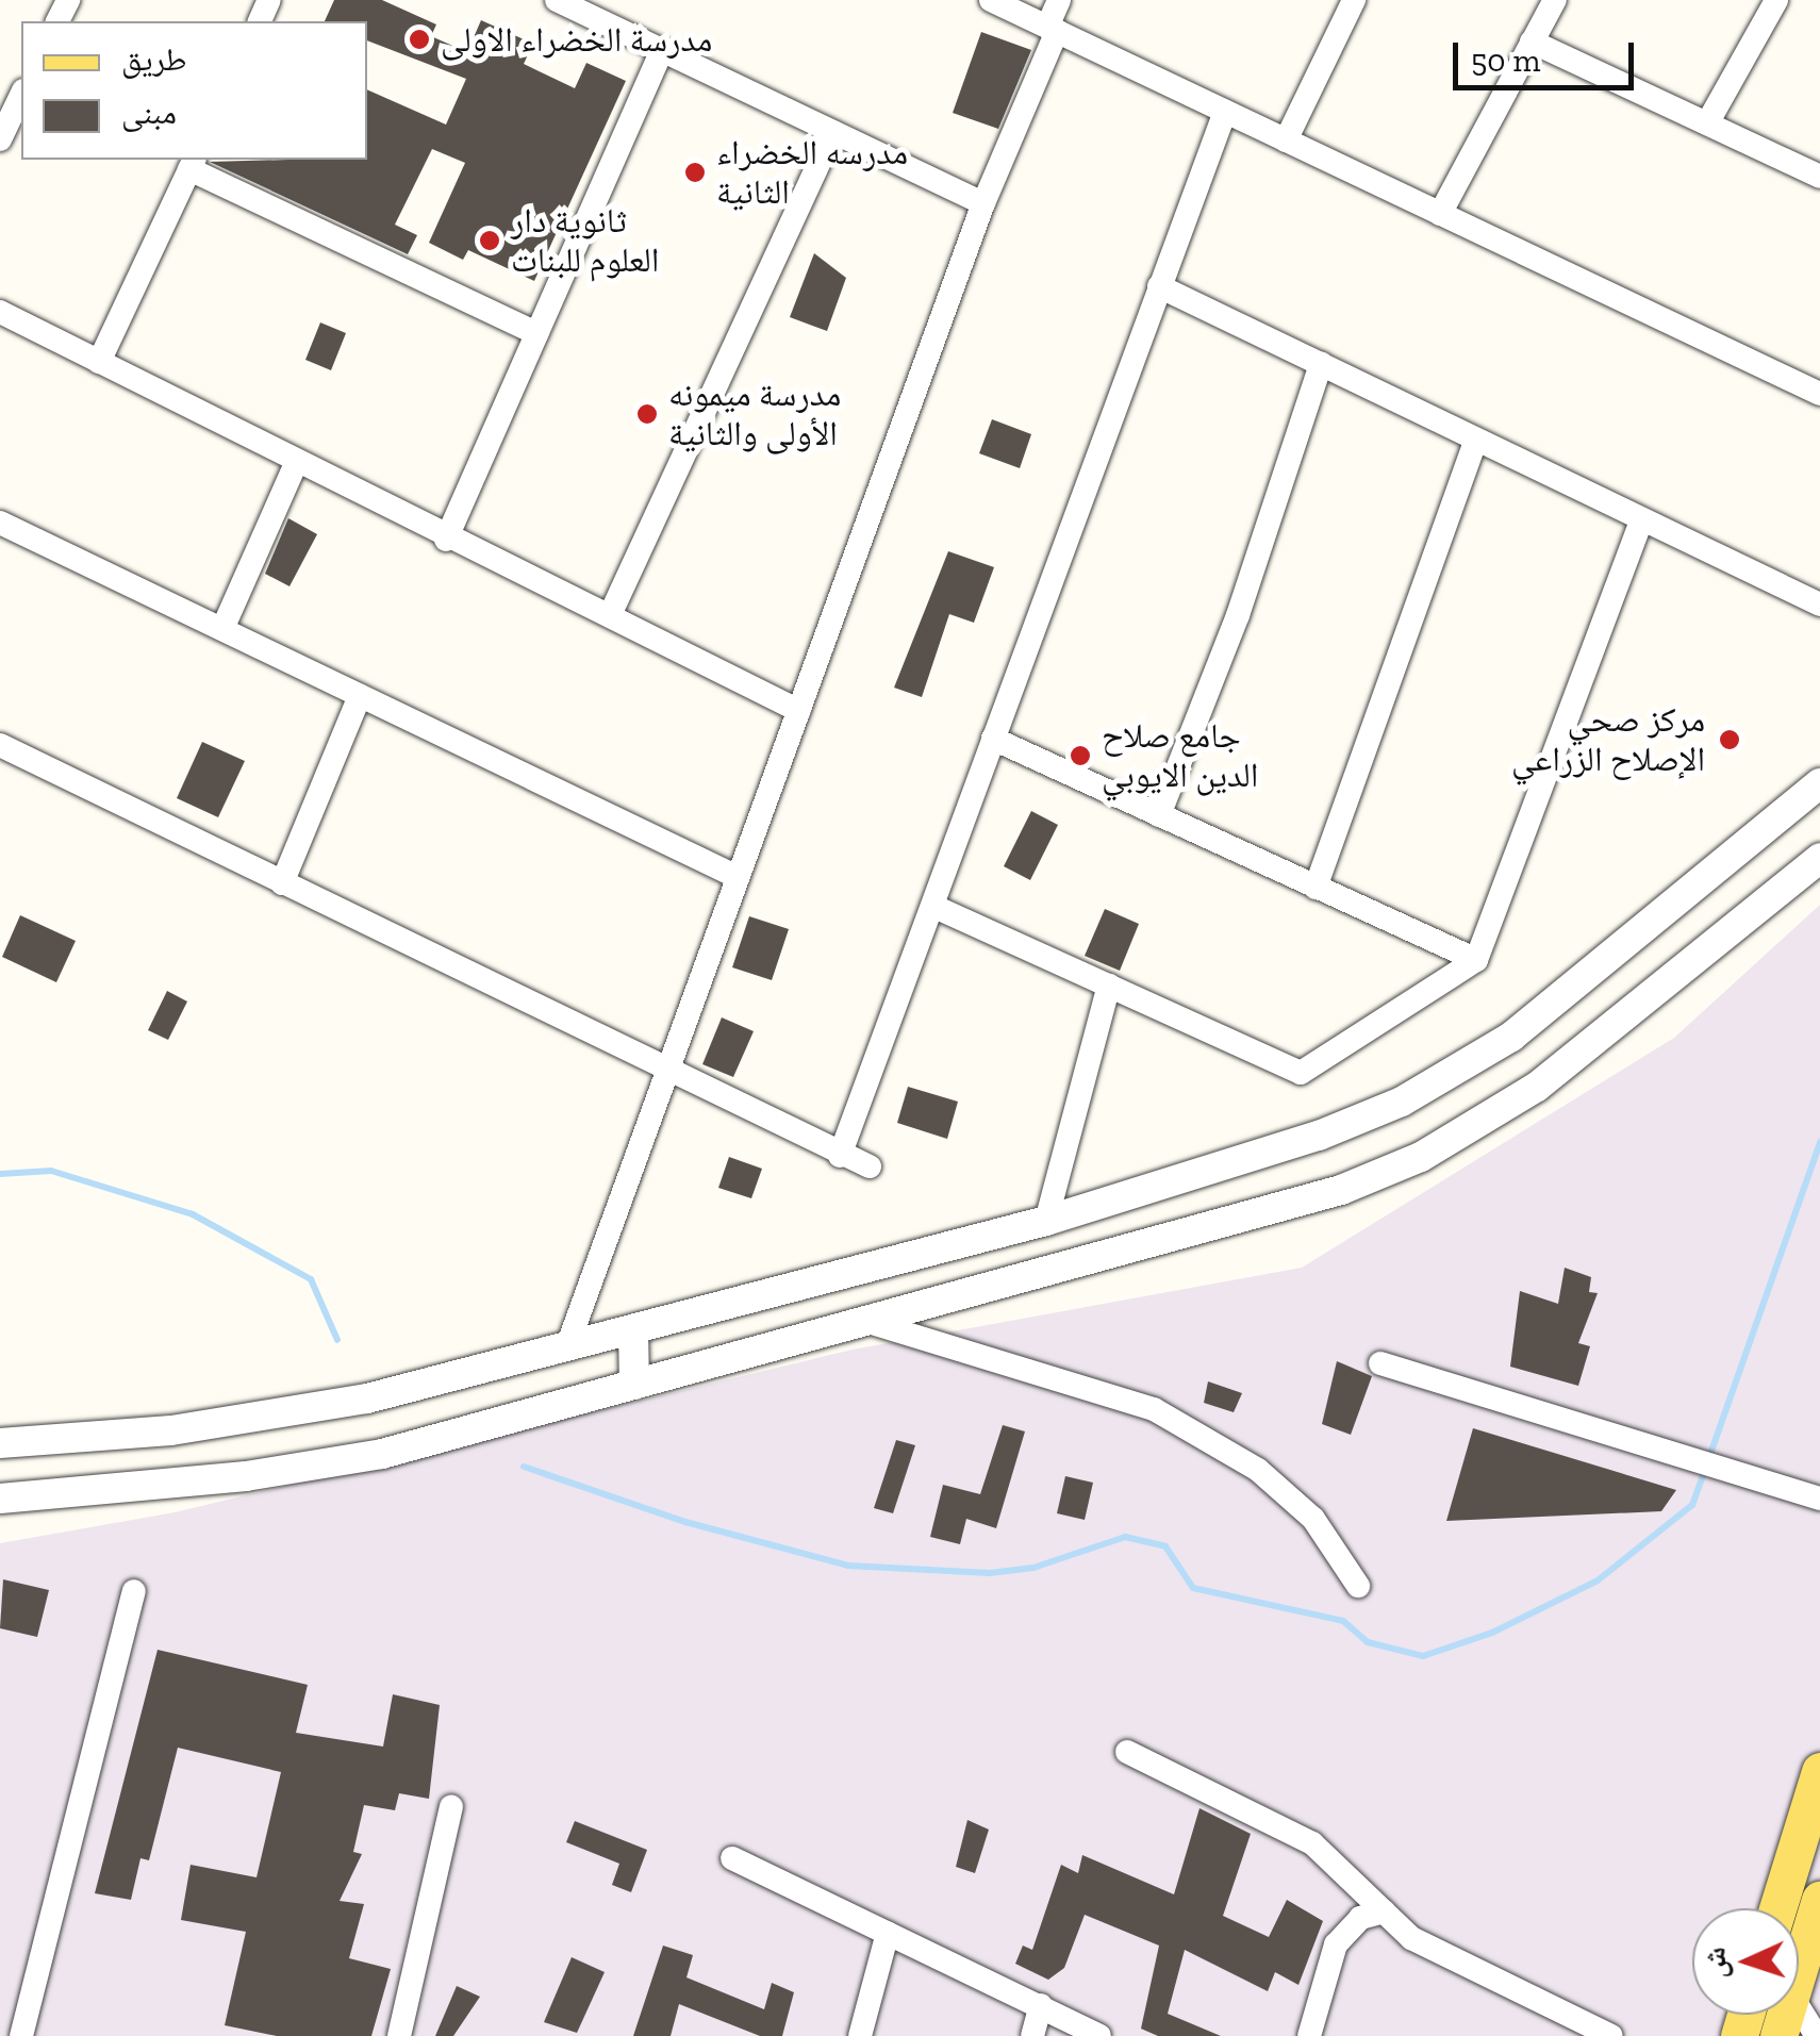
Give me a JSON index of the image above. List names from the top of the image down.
{
  "places": [
    "مدرسة الخضراء الاولى",
    "مدرسه الخضراء الثانية",
    "ثانوية دار العلوم للبنات",
    "مدرسة ميمونه الأولى والثانية",
    "مركز صحي الإصلاح الزراعي",
    "جامع صلاح الدين الايوبي"
  ],
  "legend": ["طريق", "مبنى"],
  "scale_bar": "50 m",
  "north": "left"
}
